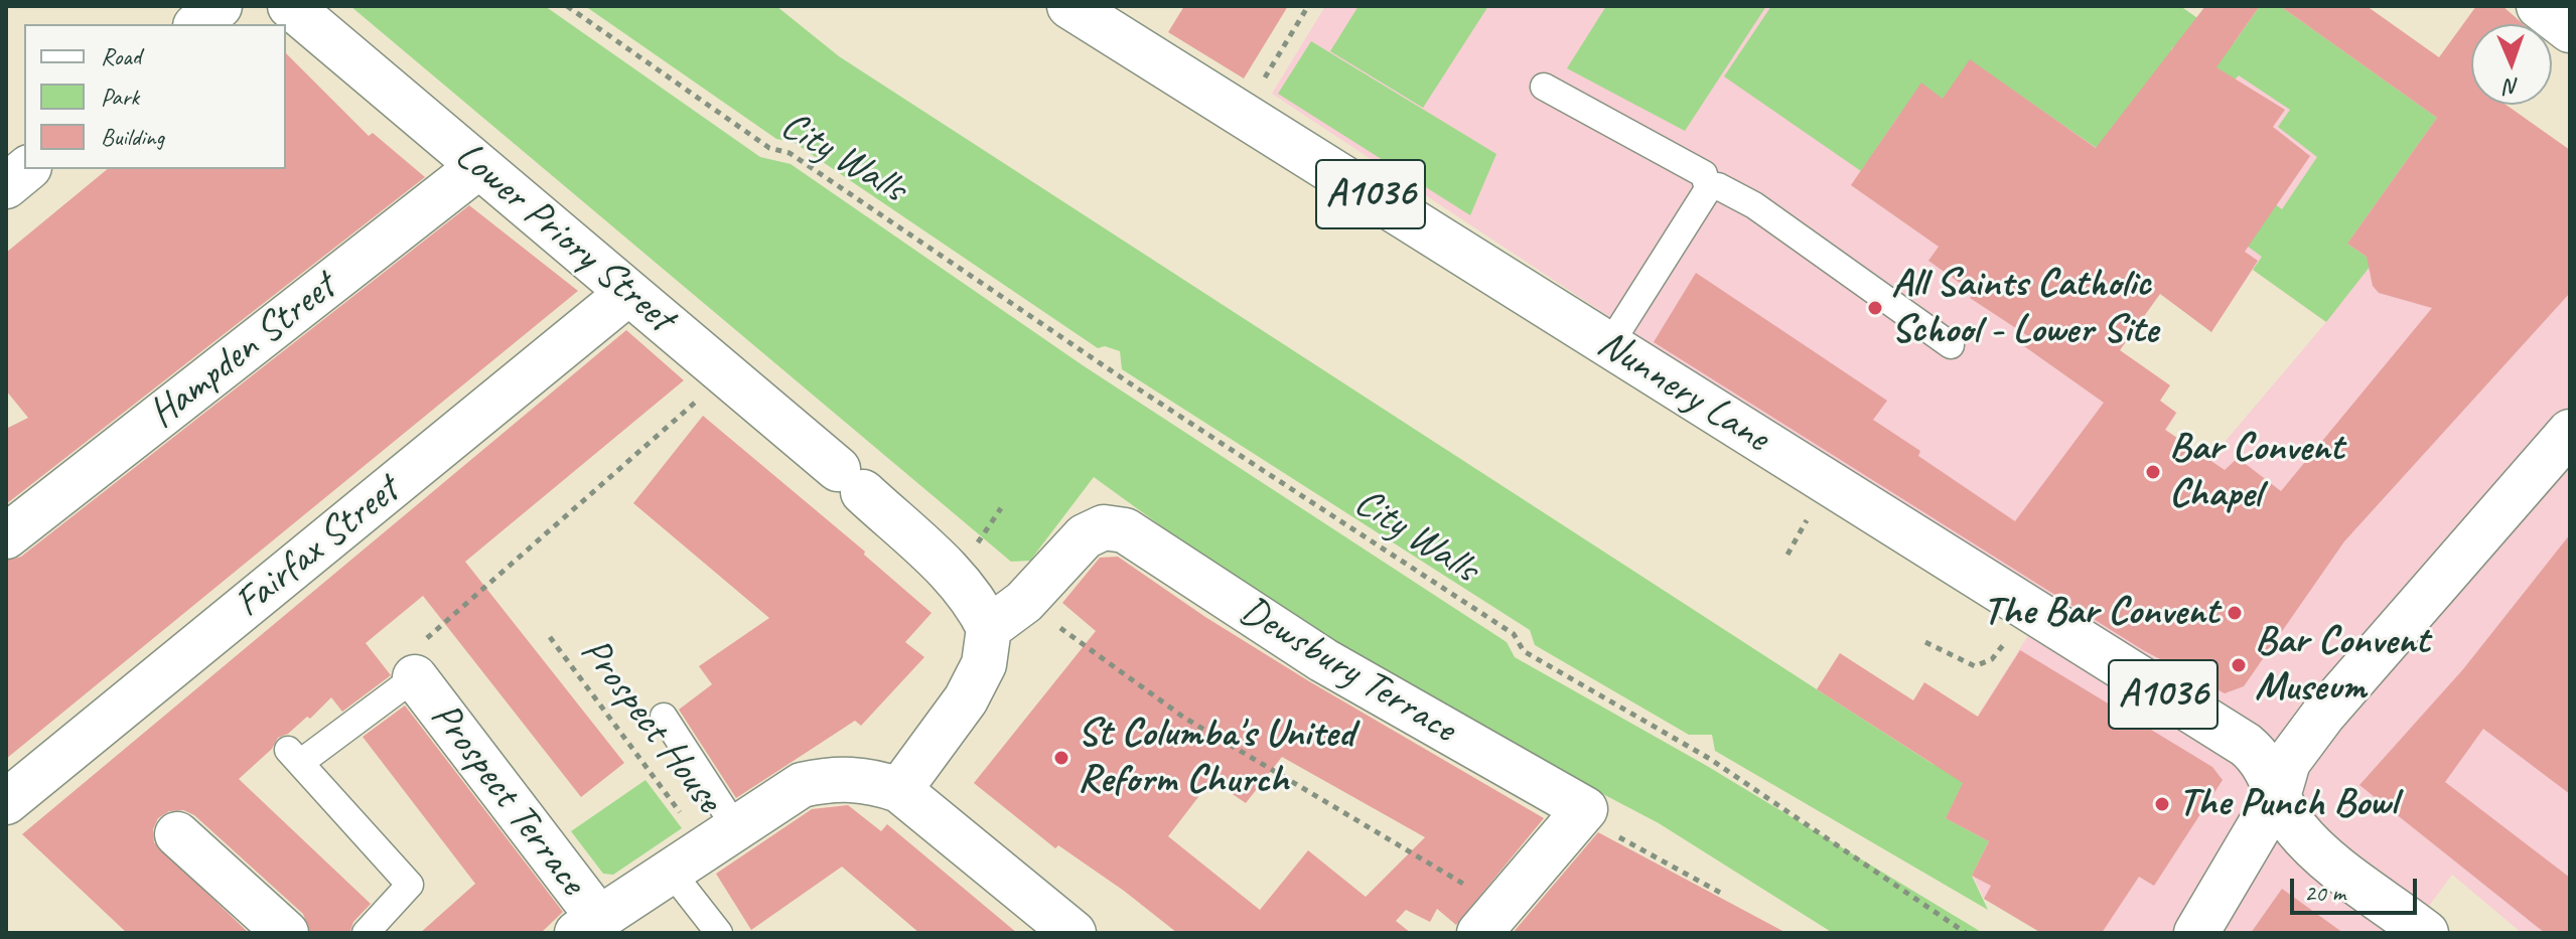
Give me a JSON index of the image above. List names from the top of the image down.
{
  "streets": {
    "street": [
      "A1036",
      "Lower Priory Street",
      "Hampden Street",
      "Nunnery Lane",
      "Fairfax Street",
      "Dewsbury Terrace",
      "Prospect Terrace"
    ],
    "path": ["City Walls", "Prospect House"]
  },
  "crossings": [
    ["A1036", "Nunnery Lane"],
    ["Lower Priory Street", "Hampden Street"],
    ["Lower Priory Street", "Fairfax Street"],
    ["Lower Priory Street", "Dewsbury Terrace"]
  ],
  "places": [
    "All Saints Catholic School - Lower Site",
    "Bar Convent Chapel",
    "The Bar Convent",
    "Bar Convent Museum",
    "St Columba's United Reform Church",
    "The Punch Bowl"
  ],
  "legend": ["Road", "Park", "Building"],
  "scale_bar": "20 m",
  "north": "bottom"
}
